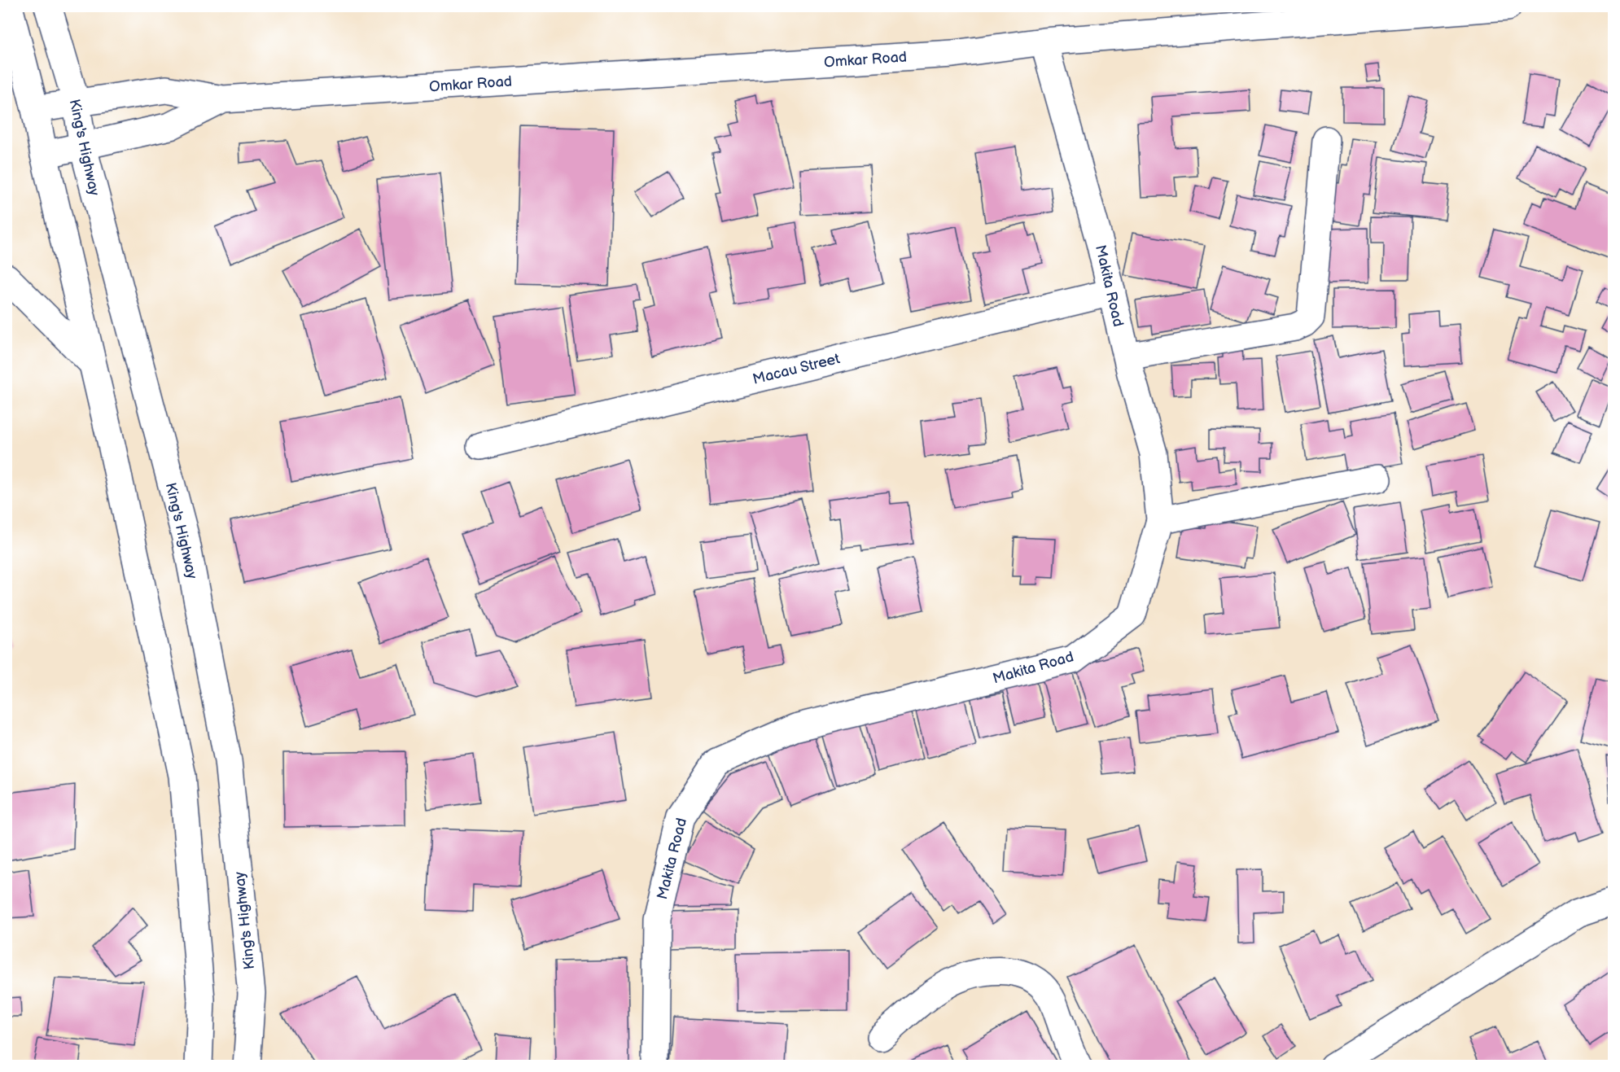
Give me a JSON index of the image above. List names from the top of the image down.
{
  "streets": {
    "main road": [
      "Omkar Road",
      "King's Highway",
      "Makita Road",
      "Macau Street"
    ]
  },
  "crossings": [
    ["Omkar Road", "King's Highway"],
    ["Omkar Road", "Makita Road"],
    ["Makita Road", "Macau Street"]
  ]
}
